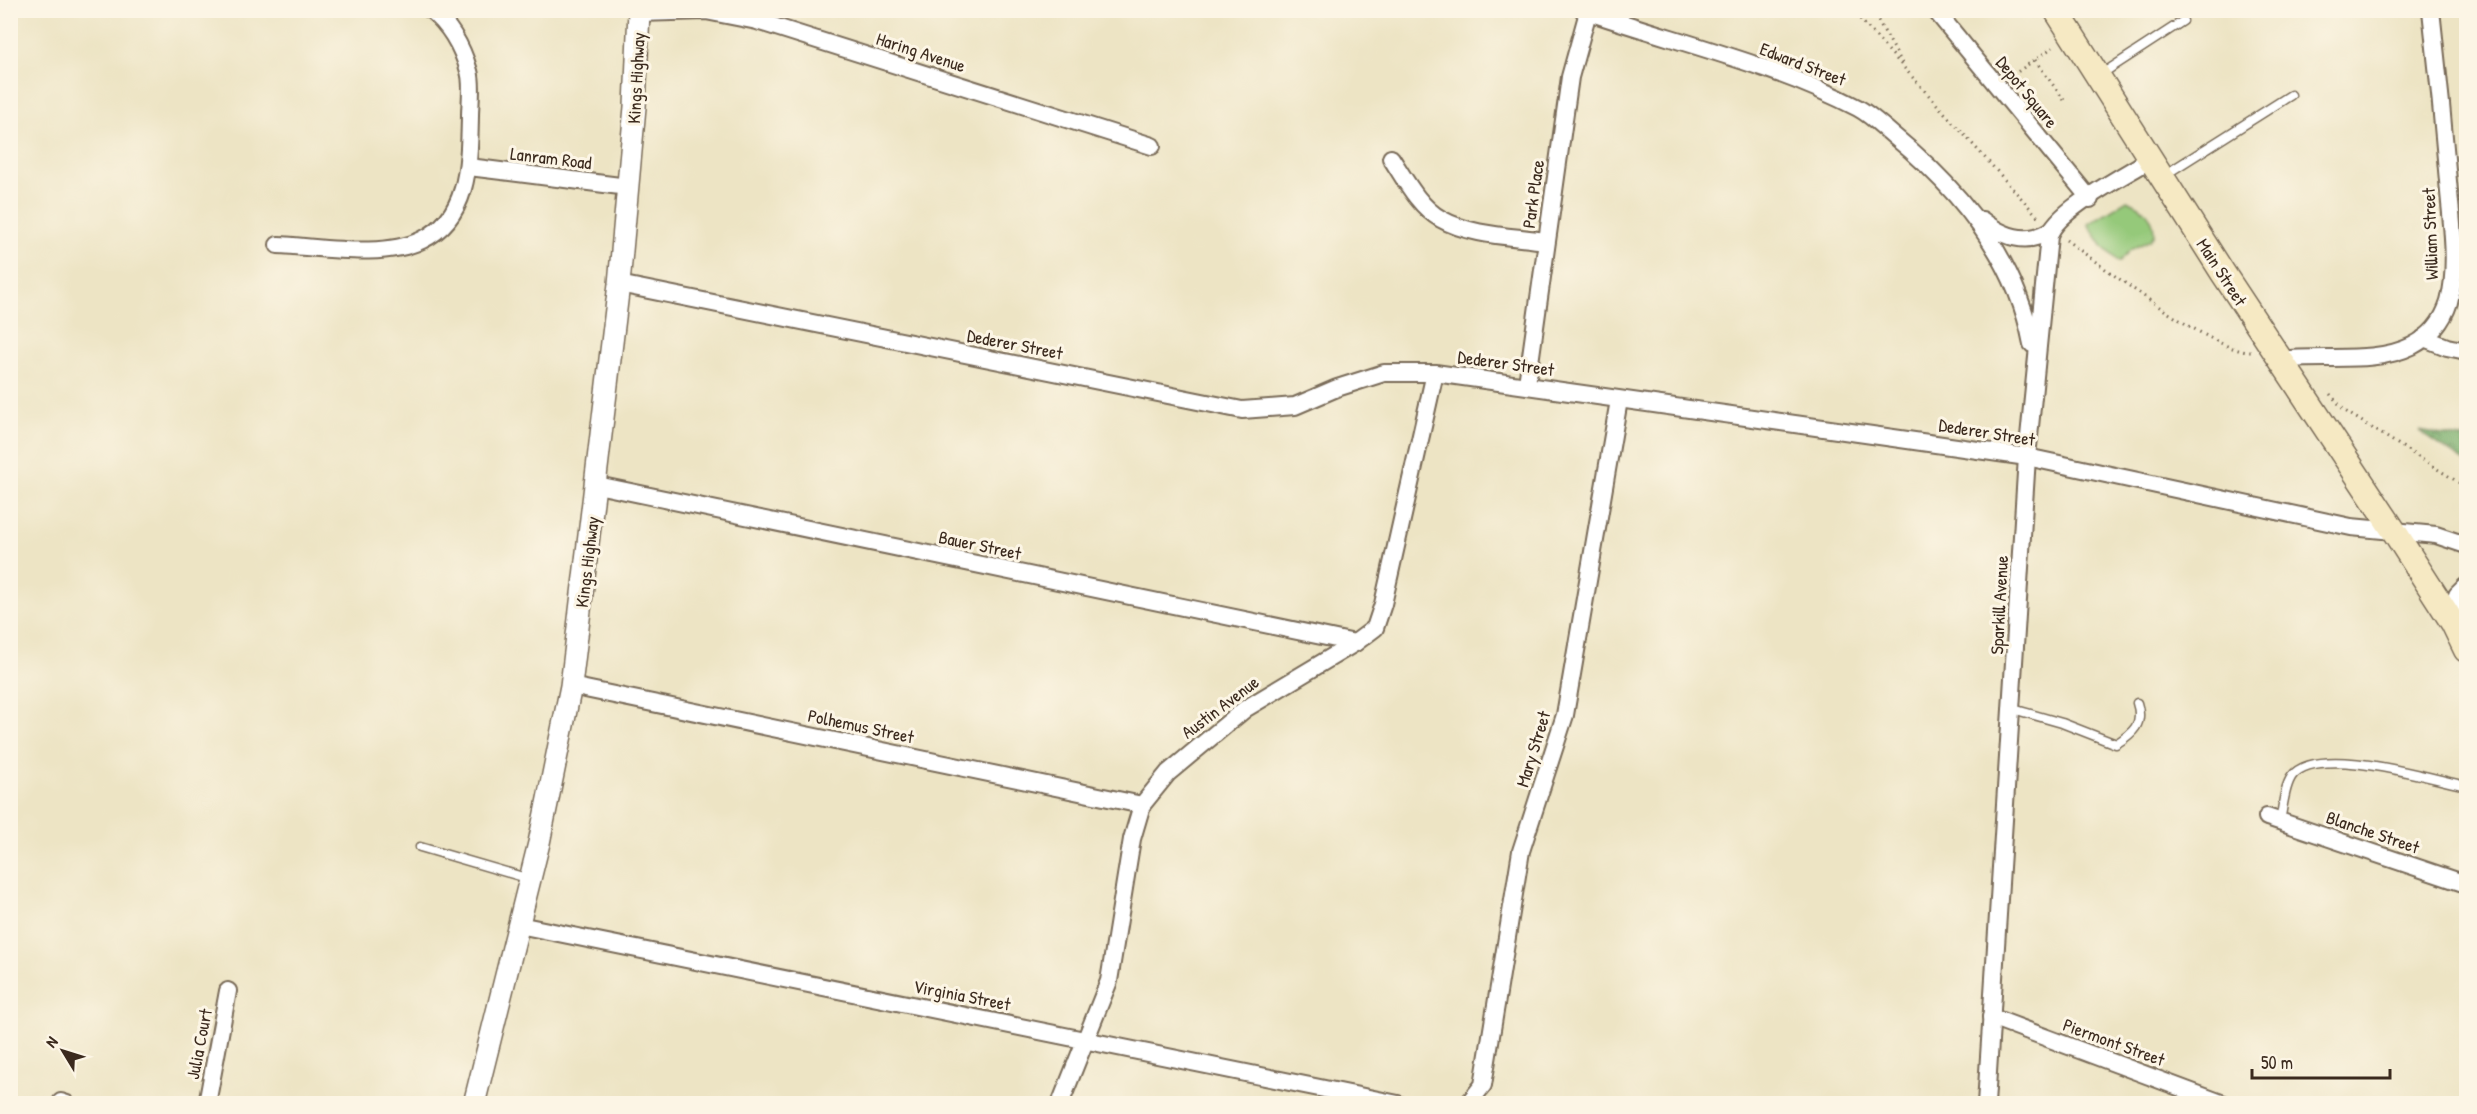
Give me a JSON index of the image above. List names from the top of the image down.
{
  "streets": {
    "main road": ["Main Street"],
    "street": [
      "Haring Avenue",
      "Edward Street",
      "Kings Highway",
      "Depot Square",
      "Lanram Road",
      "Park Place",
      "William Street",
      "Dederer Street",
      "Bauer Street",
      "Sparkill Avenue",
      "Austin Avenue",
      "Polhemus Street",
      "Mary Street",
      "Blanche Street",
      "Virginia Street",
      "Piermont Street",
      "Julia Court"
    ]
  },
  "crossings": [
    ["Haring Avenue", "Kings Highway"],
    ["Edward Street", "Park Place"],
    ["Kings Highway", "Lanram Road"],
    ["Kings Highway", "Dederer Street"],
    ["Kings Highway", "Bauer Street"],
    ["Kings Highway", "Polhemus Street"],
    ["Kings Highway", "Virginia Street"],
    ["Park Place", "Dederer Street"],
    ["William Street", "Main Street"],
    ["Main Street", "Dederer Street"],
    ["Dederer Street", "Sparkill Avenue"],
    ["Dederer Street", "Austin Avenue"],
    ["Dederer Street", "Mary Street"],
    ["Bauer Street", "Austin Avenue"],
    ["Sparkill Avenue", "Piermont Street"],
    ["Austin Avenue", "Polhemus Street"],
    ["Austin Avenue", "Virginia Street"]
  ],
  "scale_bar": "50 m",
  "north": "top left"
}
